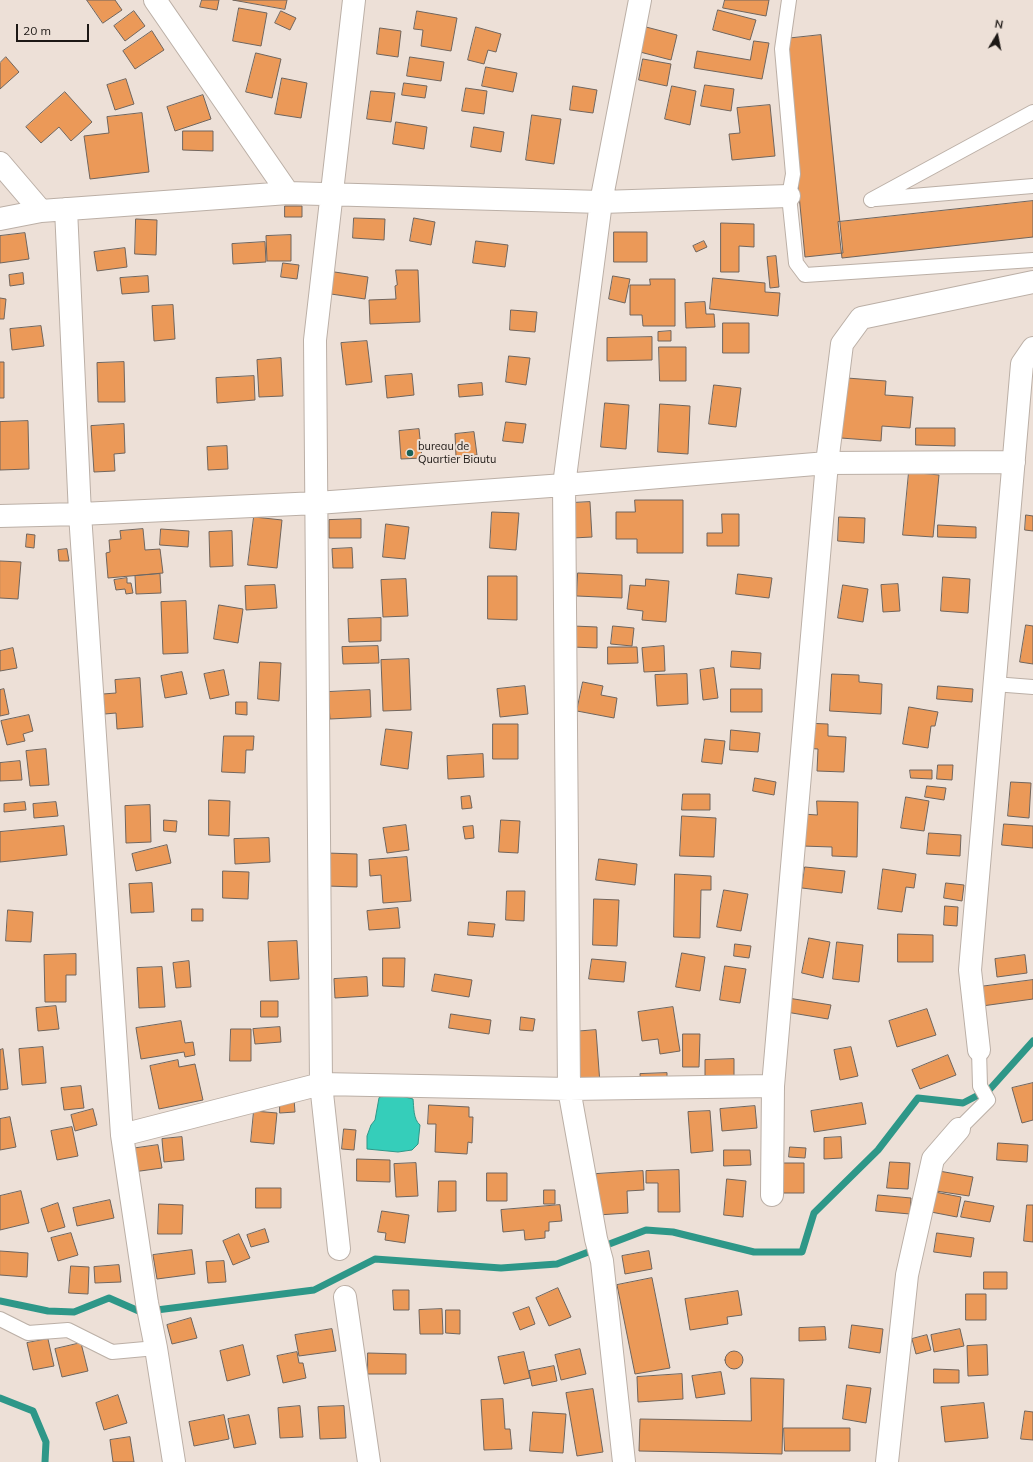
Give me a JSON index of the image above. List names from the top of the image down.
{
  "places": ["bureau de Quartier Biautu"],
  "scale_bar": "20 m",
  "north": "top"
}
